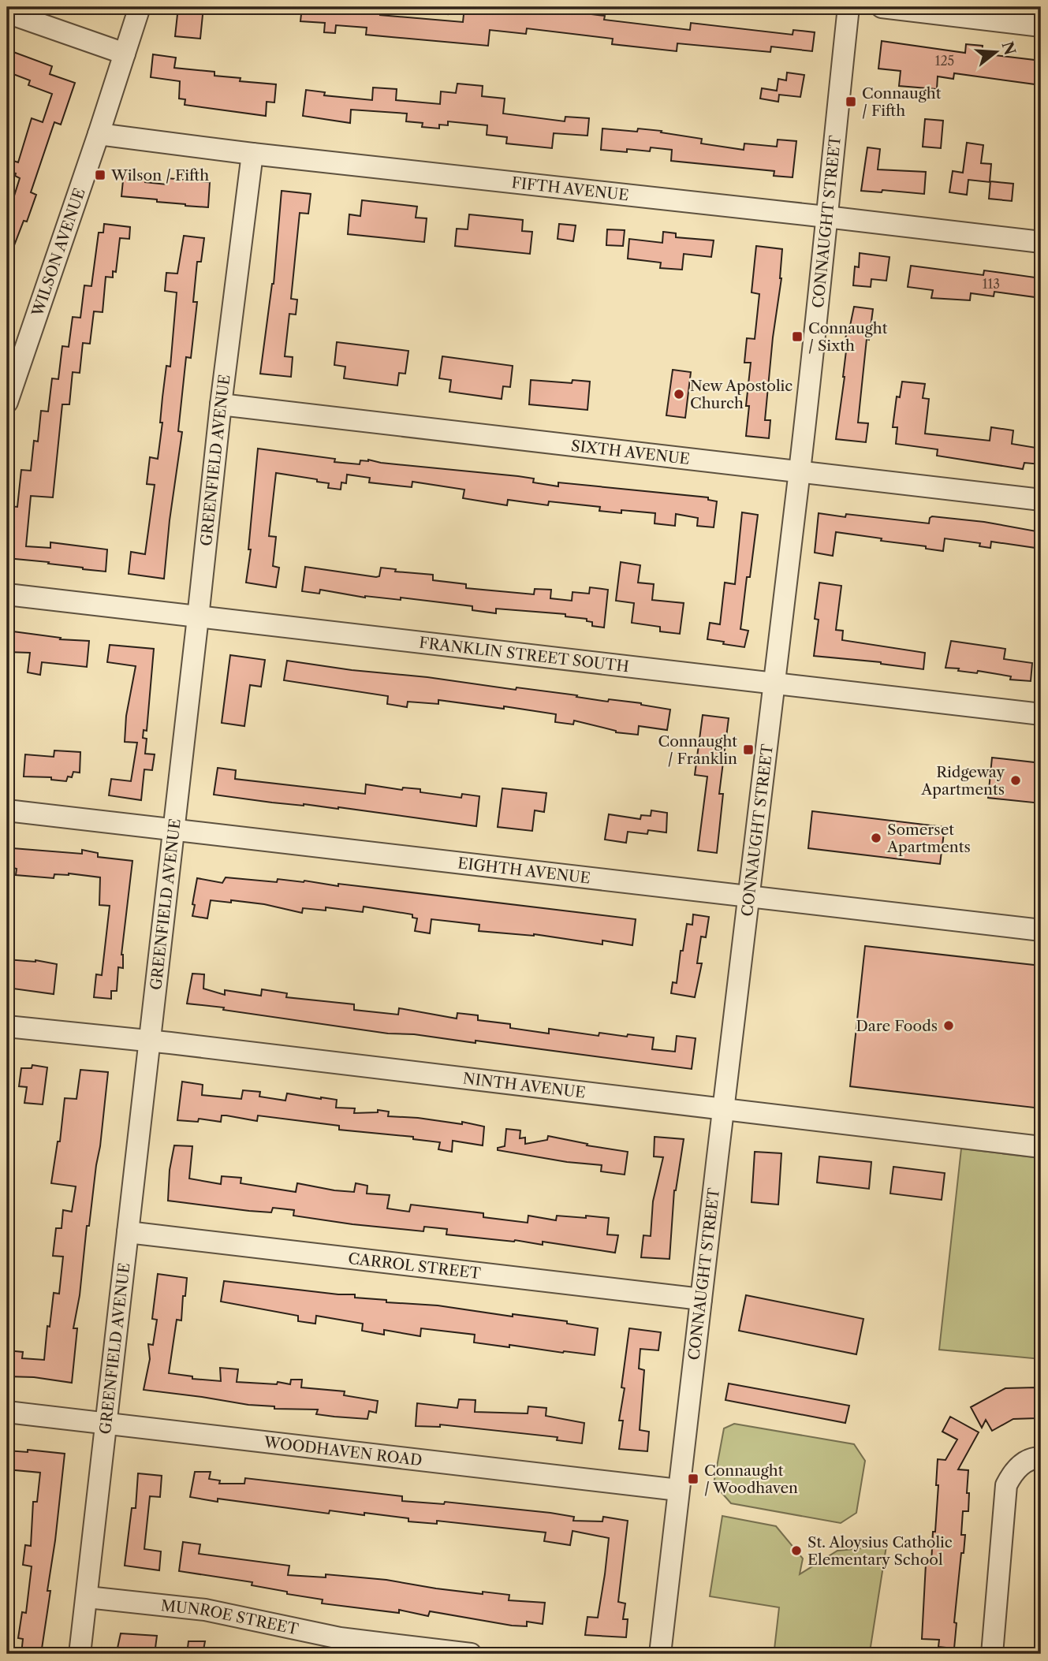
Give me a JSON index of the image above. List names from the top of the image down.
{
  "streets": {
    "street": [
      "FIFTH AVENUE",
      "CONNAUGHT STREET",
      "WILSON AVENUE",
      "SIXTH AVENUE",
      "GREENFIELD AVENUE",
      "FRANKLIN STREET SOUTH",
      "EIGHTH AVENUE",
      "NINTH AVENUE",
      "CARROL STREET",
      "WOODHAVEN ROAD",
      "MUNROE STREET"
    ]
  },
  "crossings": [
    ["FIFTH AVENUE", "CONNAUGHT STREET"],
    ["FIFTH AVENUE", "WILSON AVENUE"],
    ["FIFTH AVENUE", "GREENFIELD AVENUE"],
    ["CONNAUGHT STREET", "SIXTH AVENUE"],
    ["CONNAUGHT STREET", "FRANKLIN STREET SOUTH"],
    ["CONNAUGHT STREET", "EIGHTH AVENUE"],
    ["CONNAUGHT STREET", "NINTH AVENUE"],
    ["CONNAUGHT STREET", "CARROL STREET"],
    ["CONNAUGHT STREET", "WOODHAVEN ROAD"],
    ["SIXTH AVENUE", "GREENFIELD AVENUE"],
    ["GREENFIELD AVENUE", "FRANKLIN STREET SOUTH"],
    ["GREENFIELD AVENUE", "EIGHTH AVENUE"],
    ["GREENFIELD AVENUE", "NINTH AVENUE"],
    ["GREENFIELD AVENUE", "CARROL STREET"],
    ["GREENFIELD AVENUE", "WOODHAVEN ROAD"],
    ["GREENFIELD AVENUE", "MUNROE STREET"]
  ],
  "places": {
    "transit": [
      "Connaught / Fifth",
      "Wilson / Fifth",
      "Connaught / Sixth",
      "Connaught / Franklin",
      "Connaught / Woodhaven"
    ],
    "other": [
      "New Apostolic Church",
      "Ridgeway Apartments",
      "Somerset Apartments",
      "Dare Foods",
      "St. Aloysius Catholic Elementary School"
    ]
  },
  "house_numbers": ["125", "113"],
  "north": "right"
}
